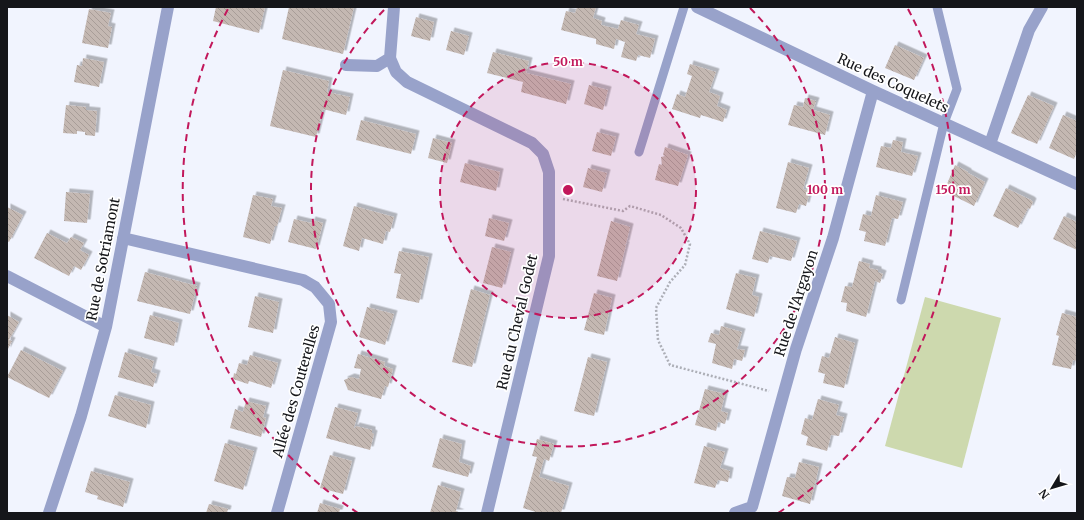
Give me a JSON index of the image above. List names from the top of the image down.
{
  "streets": {
    "street": [
      "Rue des Coquelets",
      "Rue de Sotriamont",
      "Rue de l'Argayon",
      "Rue du Cheval Godet",
      "Allée des Couterelles"
    ]
  },
  "crossings": [
    ["Rue des Coquelets", "Rue de l'Argayon"],
    ["Rue de Sotriamont", "Allée des Couterelles"]
  ],
  "north": "bottom left",
  "rings": ["50 m", "100 m", "150 m"]
}
